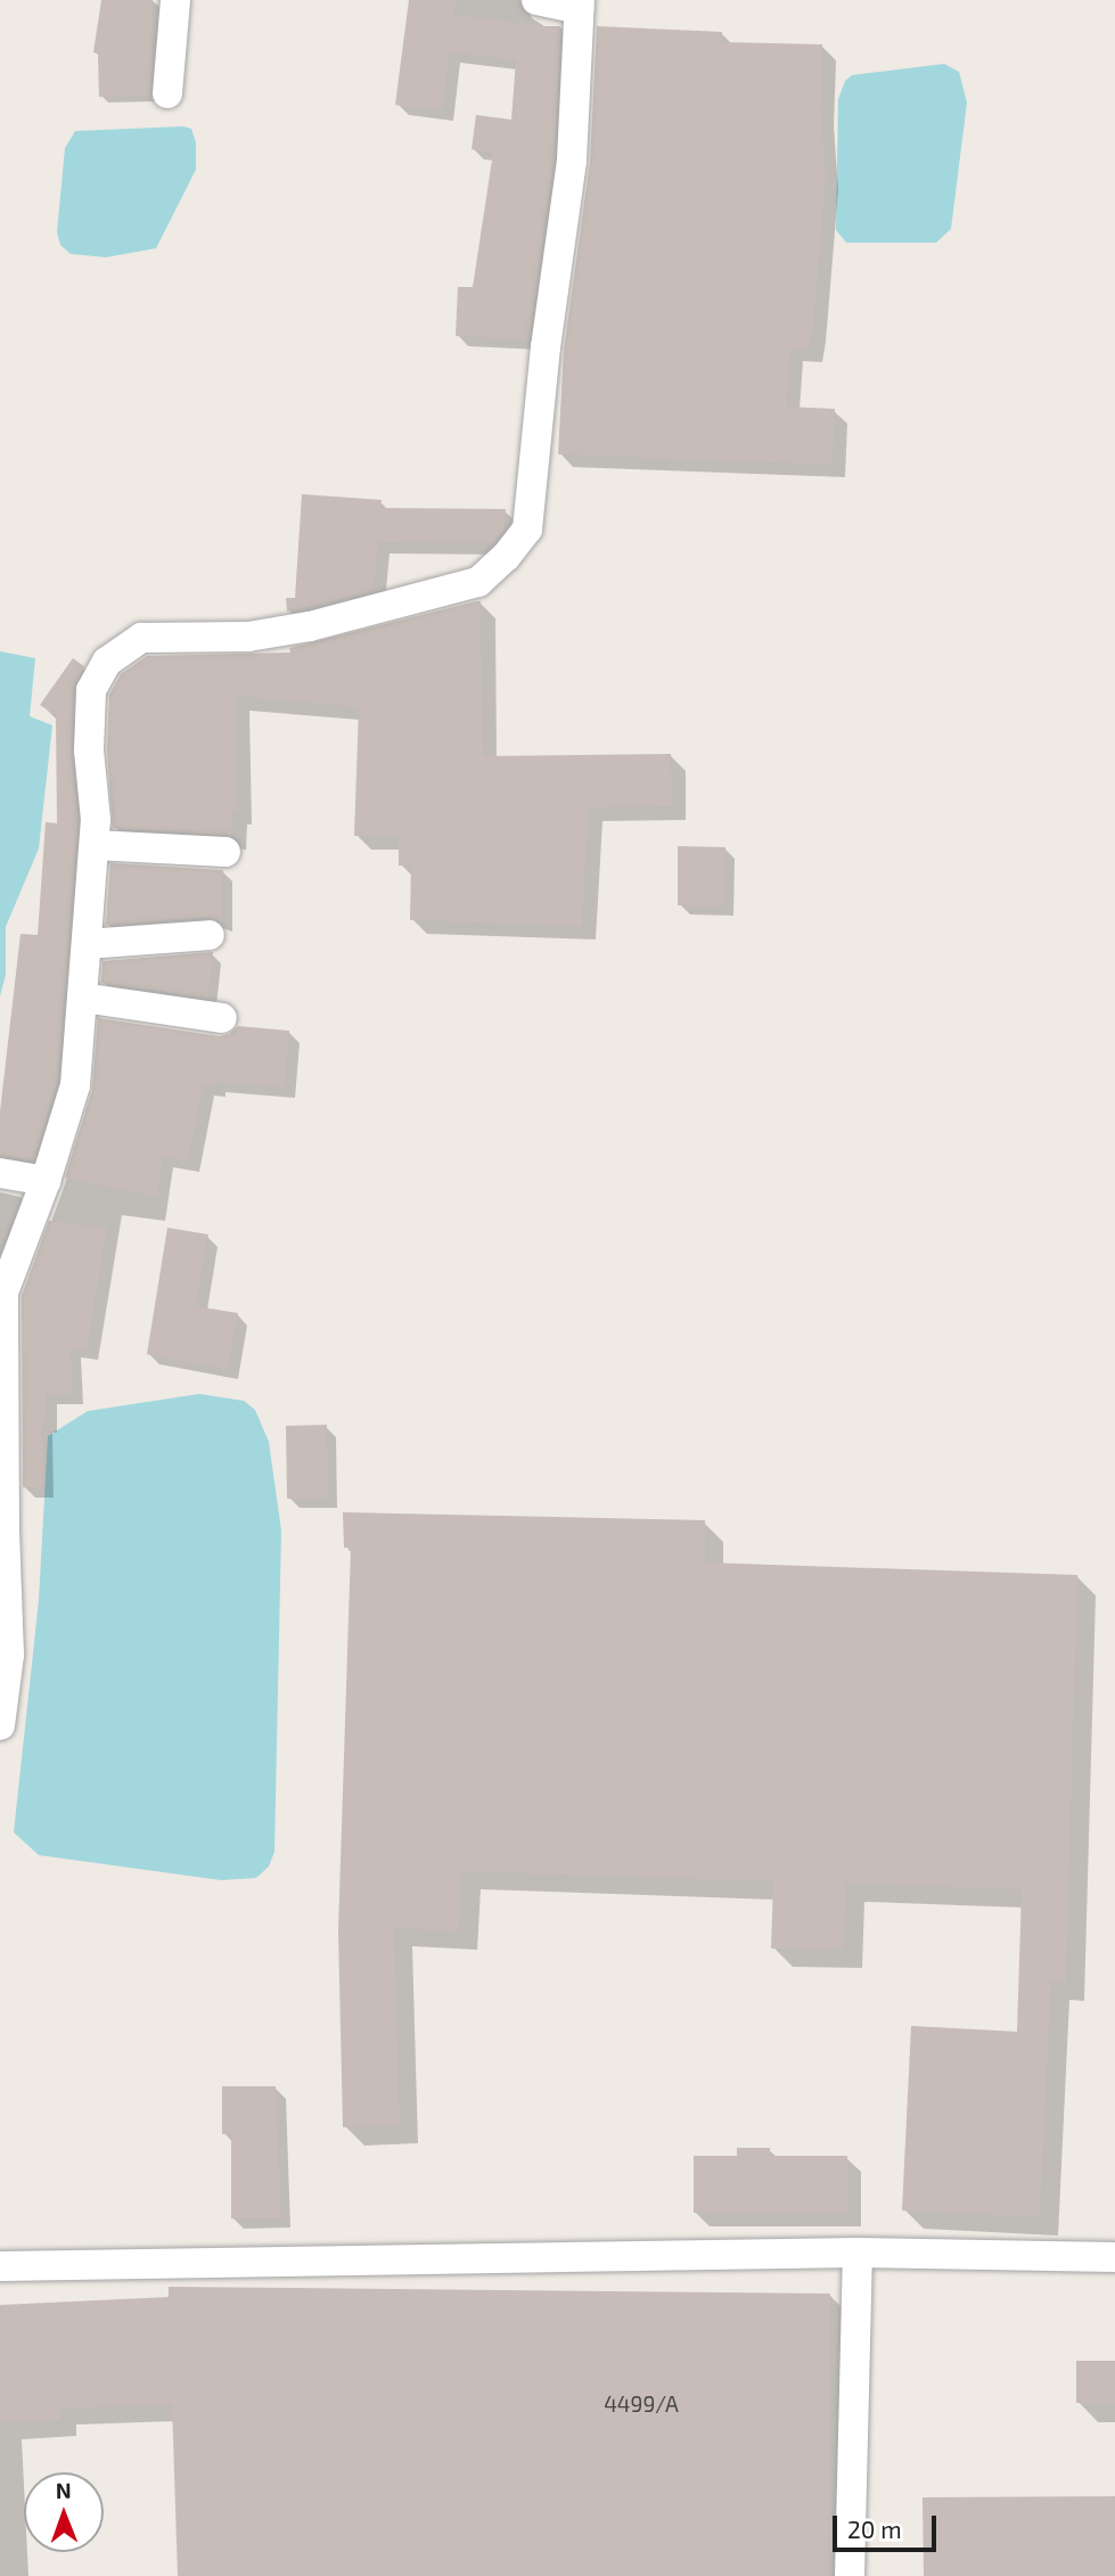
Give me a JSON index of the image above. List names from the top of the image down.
{
  "house_numbers": ["4499/A"],
  "scale_bar": "20 m",
  "north": "top"
}
